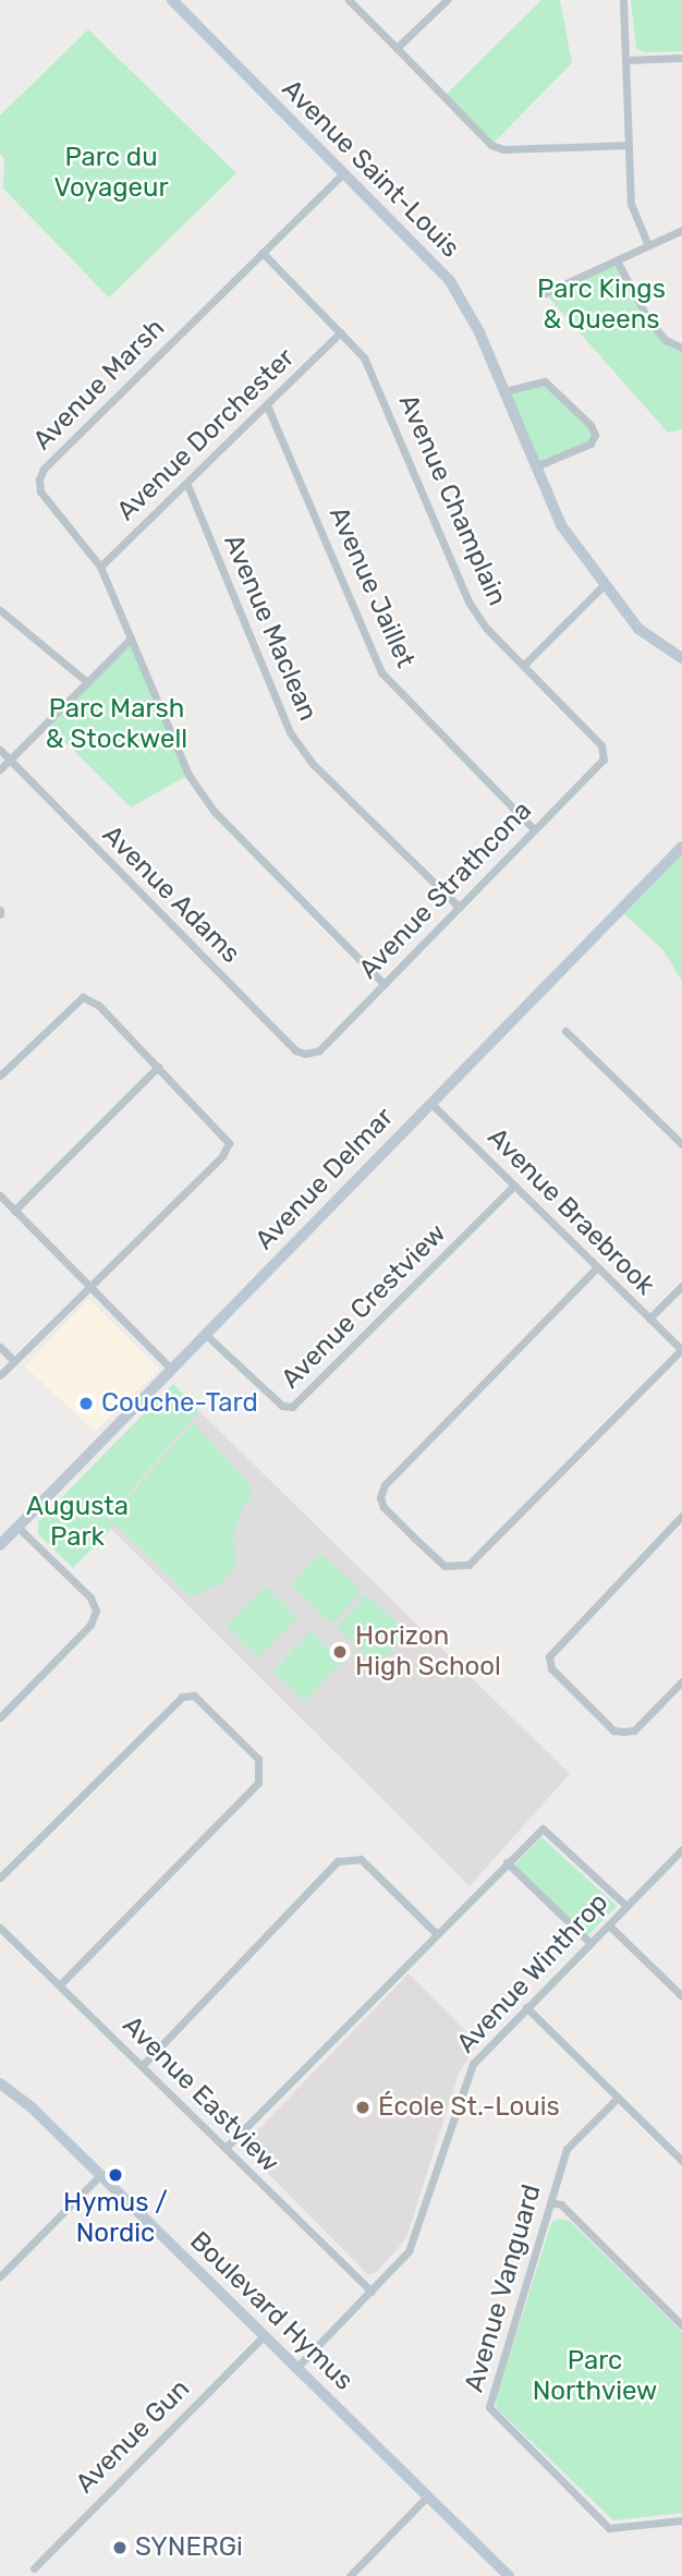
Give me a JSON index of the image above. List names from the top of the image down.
{
  "streets": {
    "street": [
      "Avenue Saint-Louis",
      "Avenue Marsh",
      "Avenue Dorchester",
      "Avenue Champlain",
      "Avenue Jaillet",
      "Avenue Maclean",
      "Avenue Strathcona",
      "Avenue Adams",
      "Avenue Delmar",
      "Avenue Braebrook",
      "Avenue Crestview",
      "Avenue Winthrop",
      "Avenue Eastview",
      "Avenue Vanguard",
      "Boulevard Hymus",
      "Avenue Gun"
    ]
  },
  "crossings": [
    ["Avenue Saint-Louis", "Avenue Marsh"],
    ["Avenue Marsh", "Avenue Dorchester"],
    ["Avenue Marsh", "Avenue Champlain"],
    ["Avenue Marsh", "Avenue Strathcona"],
    ["Avenue Dorchester", "Avenue Champlain"],
    ["Avenue Dorchester", "Avenue Jaillet"],
    ["Avenue Dorchester", "Avenue Maclean"],
    ["Avenue Champlain", "Avenue Strathcona"],
    ["Avenue Jaillet", "Avenue Strathcona"],
    ["Avenue Maclean", "Avenue Strathcona"],
    ["Avenue Strathcona", "Avenue Adams"],
    ["Avenue Delmar", "Avenue Braebrook"],
    ["Avenue Delmar", "Avenue Crestview"],
    ["Avenue Braebrook", "Avenue Crestview"],
    ["Avenue Winthrop", "Avenue Eastview"],
    ["Avenue Winthrop", "Boulevard Hymus"],
    ["Boulevard Hymus", "Avenue Gun"]
  ],
  "parks": [
    "Parc du Voyageur",
    "Parc Kings & Queens",
    "Parc Marsh & Stockwell",
    "Augusta Park",
    "Parc Northview"
  ],
  "places": [
    "Couche-Tard",
    "Horizon High School",
    "École St.-Louis",
    "Hymus / Nordic",
    "SYNERGi"
  ]
}
